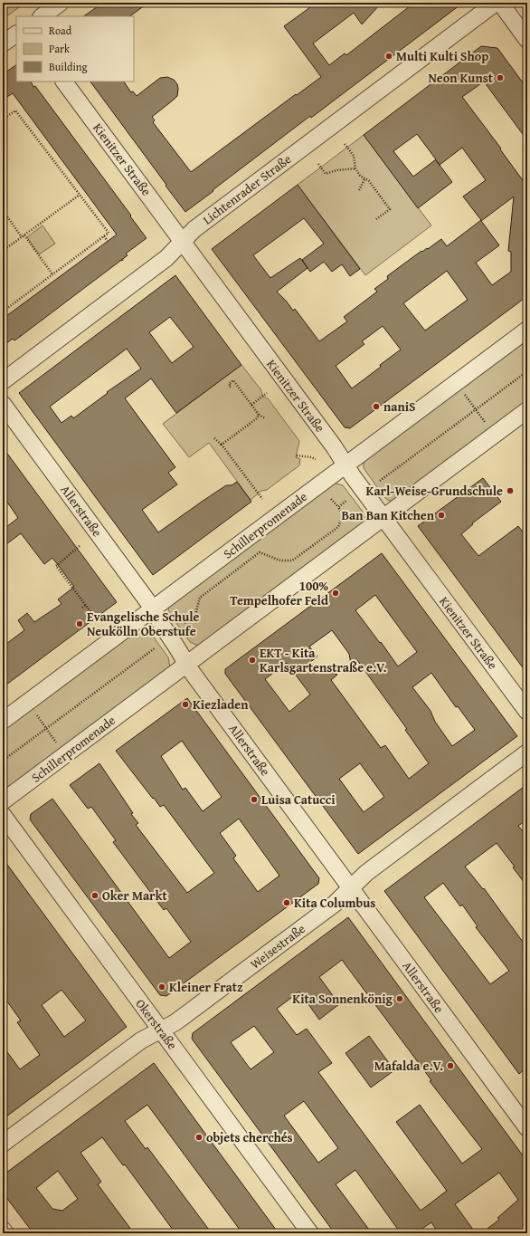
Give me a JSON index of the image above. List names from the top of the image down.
{
  "streets": {
    "street": [
      "Kienitzer Straße",
      "Lichtenrader Straße",
      "Allerstraße",
      "Schillerpromenade",
      "Weisestraße",
      "Okerstraße"
    ]
  },
  "crossings": [
    ["Kienitzer Straße", "Lichtenrader Straße"],
    ["Kienitzer Straße", "Schillerpromenade"],
    ["Allerstraße", "Schillerpromenade"],
    ["Allerstraße", "Weisestraße"],
    ["Weisestraße", "Okerstraße"]
  ],
  "places": [
    "Multi Kulti Shop",
    "Neon Kunst",
    "naniS",
    "Karl-Weise-Grundschule",
    "Ban Ban Kitchen",
    "100% Tempelhofer Feld",
    "Evangelische Schule Neukölln Oberstufe",
    "EKT - Kita Karlsgartenstraße e.V.",
    "Kiezladen",
    "Luisa Catucci",
    "Oker Markt",
    "Kita Columbus",
    "Kleiner Fratz",
    "Kita Sonnenkönig",
    "Mafalda e.V.",
    "objets cherchés"
  ],
  "legend": ["Road", "Park", "Building"]
}
